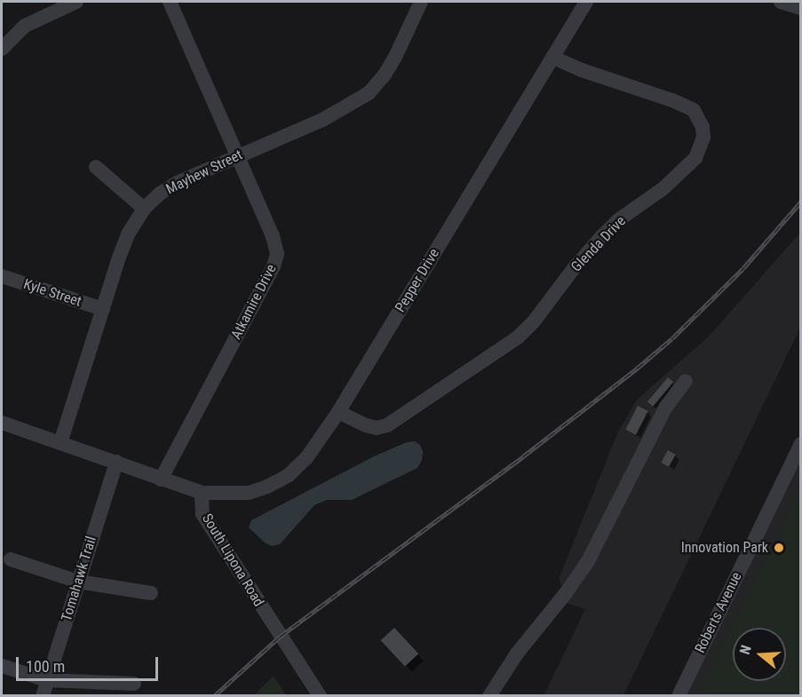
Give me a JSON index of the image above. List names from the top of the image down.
{
  "streets": {
    "street": [
      "Mayhew Street",
      "Glenda Drive",
      "Pepper Drive",
      "Kyle Street",
      "Atkamire Drive",
      "South Lipona Road",
      "Tomahawk Trail",
      "Roberts Avenue"
    ]
  },
  "crossings": [
    ["Mayhew Street", "Kyle Street"],
    ["Mayhew Street", "Atkamire Drive"],
    ["Mayhew Street", "South Lipona Road"],
    ["Glenda Drive", "Pepper Drive"],
    ["Pepper Drive", "South Lipona Road"],
    ["Atkamire Drive", "South Lipona Road"],
    ["South Lipona Road", "Tomahawk Trail"]
  ],
  "places": ["Innovation Park"],
  "scale_bar": "100 m",
  "north": "left"
}
